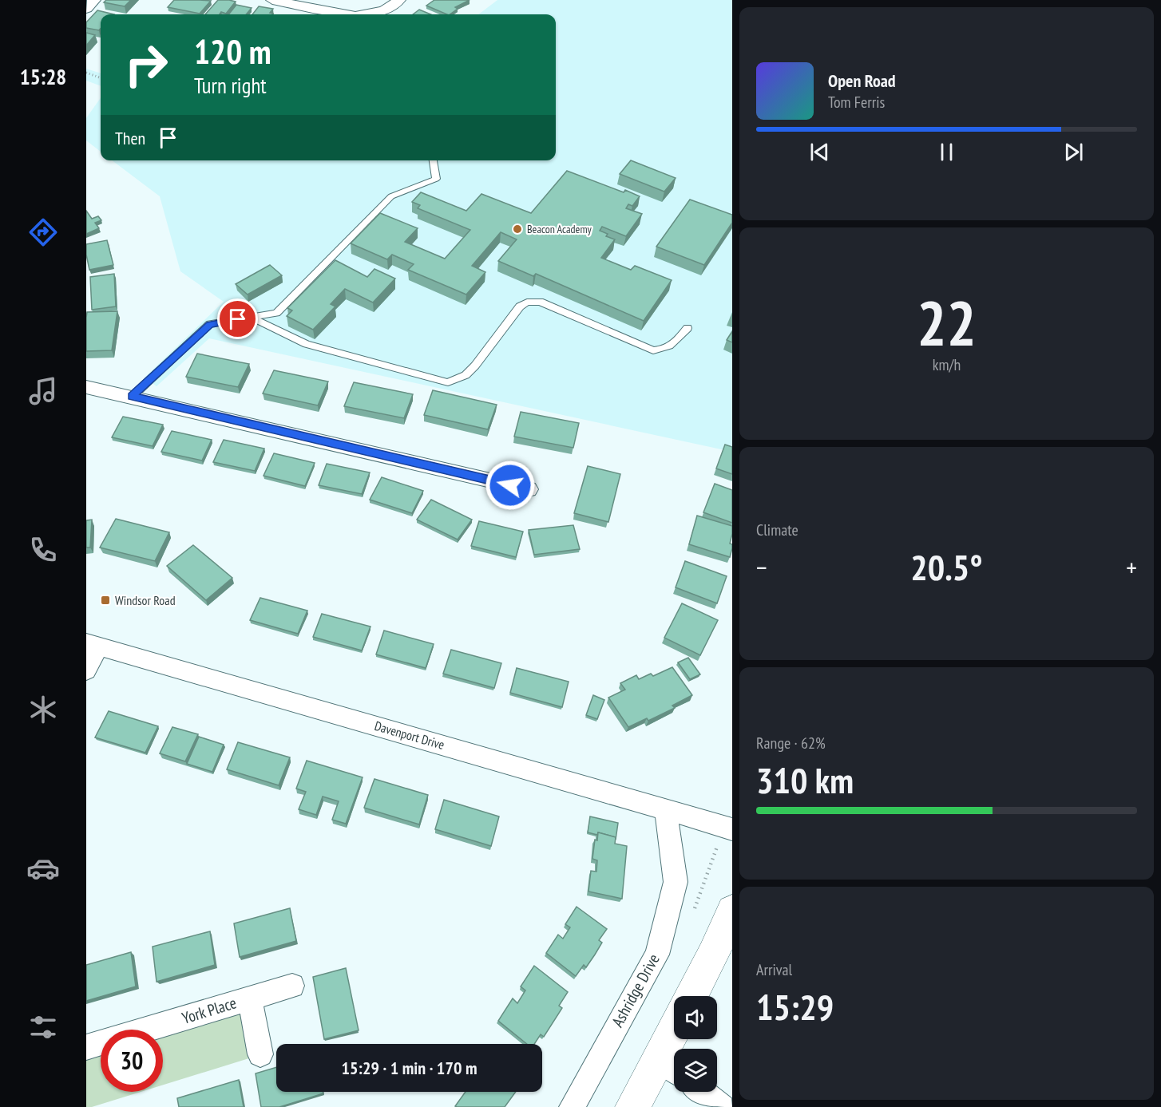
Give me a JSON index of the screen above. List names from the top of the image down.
{
  "streets": {
    "street": ["Davenport Drive", "Ashridge Drive", "York Place"]
  },
  "crossings": [
    ["Davenport Drive", "Ashridge Drive"]
  ],
  "places": {
    "other": ["Beacon Academy"],
    "transit": ["Windsor Road"]
  },
  "page": {
    "tabs": "15:28",
    "turn": ["120 m", "Turn right"],
    "song": ["Open Road", "Tom Ferris"],
    "then": "Then",
    "tile": [
      ["22", "km/h"],
      "Climate",
      ["Range · 62%", "310 km"],
      ["Arrival", "15:29"]
    ],
    "heat": ["−", "20.5°", "+"],
    "limit": "30",
    "trip": "15:29 · 1 min · 170 m"
  }
}
